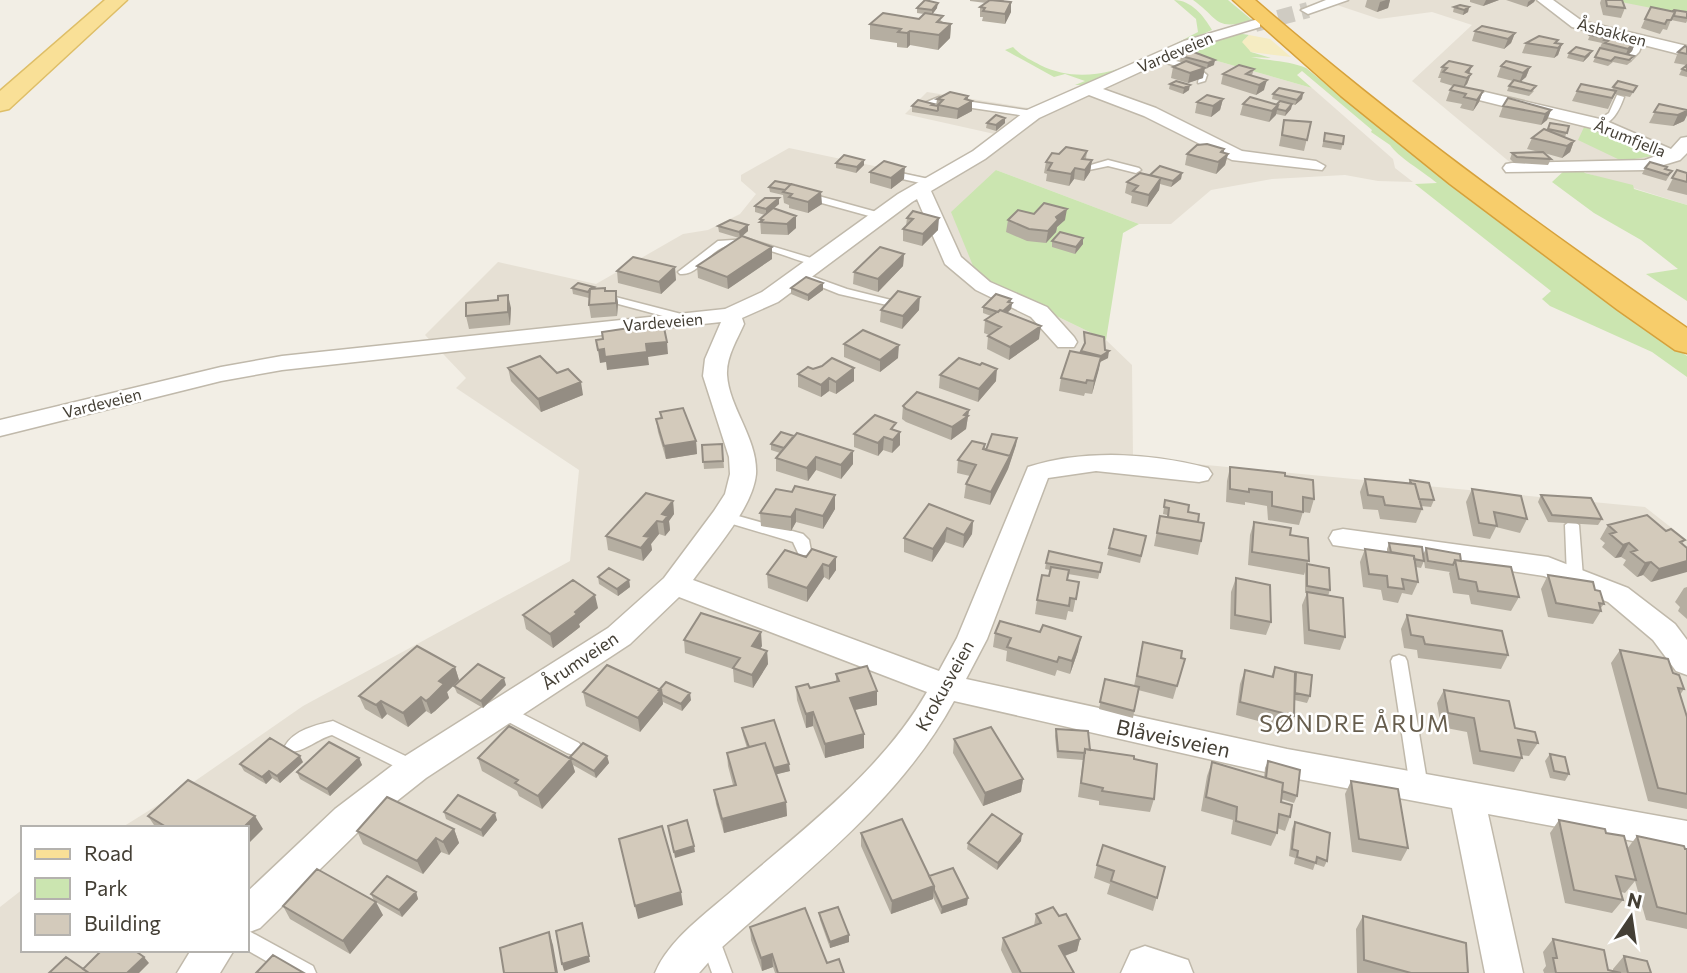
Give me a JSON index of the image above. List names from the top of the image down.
{
  "streets": {
    "street": [
      "Åsbakken",
      "Vardeveien",
      "Årumfjella",
      "Årumveien",
      "Krokusveien",
      "Blåveisveien"
    ]
  },
  "crossings": [
    ["Vardeveien", "Årumveien"],
    ["Årumveien", "Blåveisveien"],
    ["Krokusveien", "Blåveisveien"]
  ],
  "districts": ["SØNDRE ÅRUM"],
  "legend": ["Road", "Park", "Building"],
  "north": "top"
}
